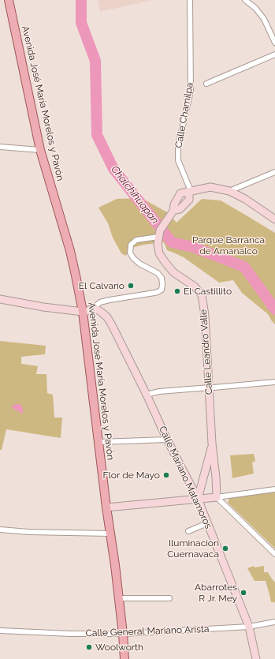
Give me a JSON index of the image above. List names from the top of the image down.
{
  "streets": {
    "main road": ["Avenida José María Morelos y Pavón"],
    "street": [
      "Calle Chamilpa",
      "Calle Leandro Valle",
      "Calle Mariano Matamoros",
      "Calle General Mariano Arista"
    ]
  },
  "crossings": [
    ["Avenida José María Morelos y Pavón", "Calle General Mariano Arista"],
    ["Calle Mariano Matamoros", "Calle General Mariano Arista"]
  ],
  "water": ["Chalchihuapan"],
  "parks": ["Parque Barranca de Amanalco"],
  "places": [
    "El Calvario",
    "El Castillito",
    "Flor de Mayo",
    "Iluminacion Cuernavaca",
    "Abarrotes R Jr. Mey",
    "Woolworth"
  ]
}
